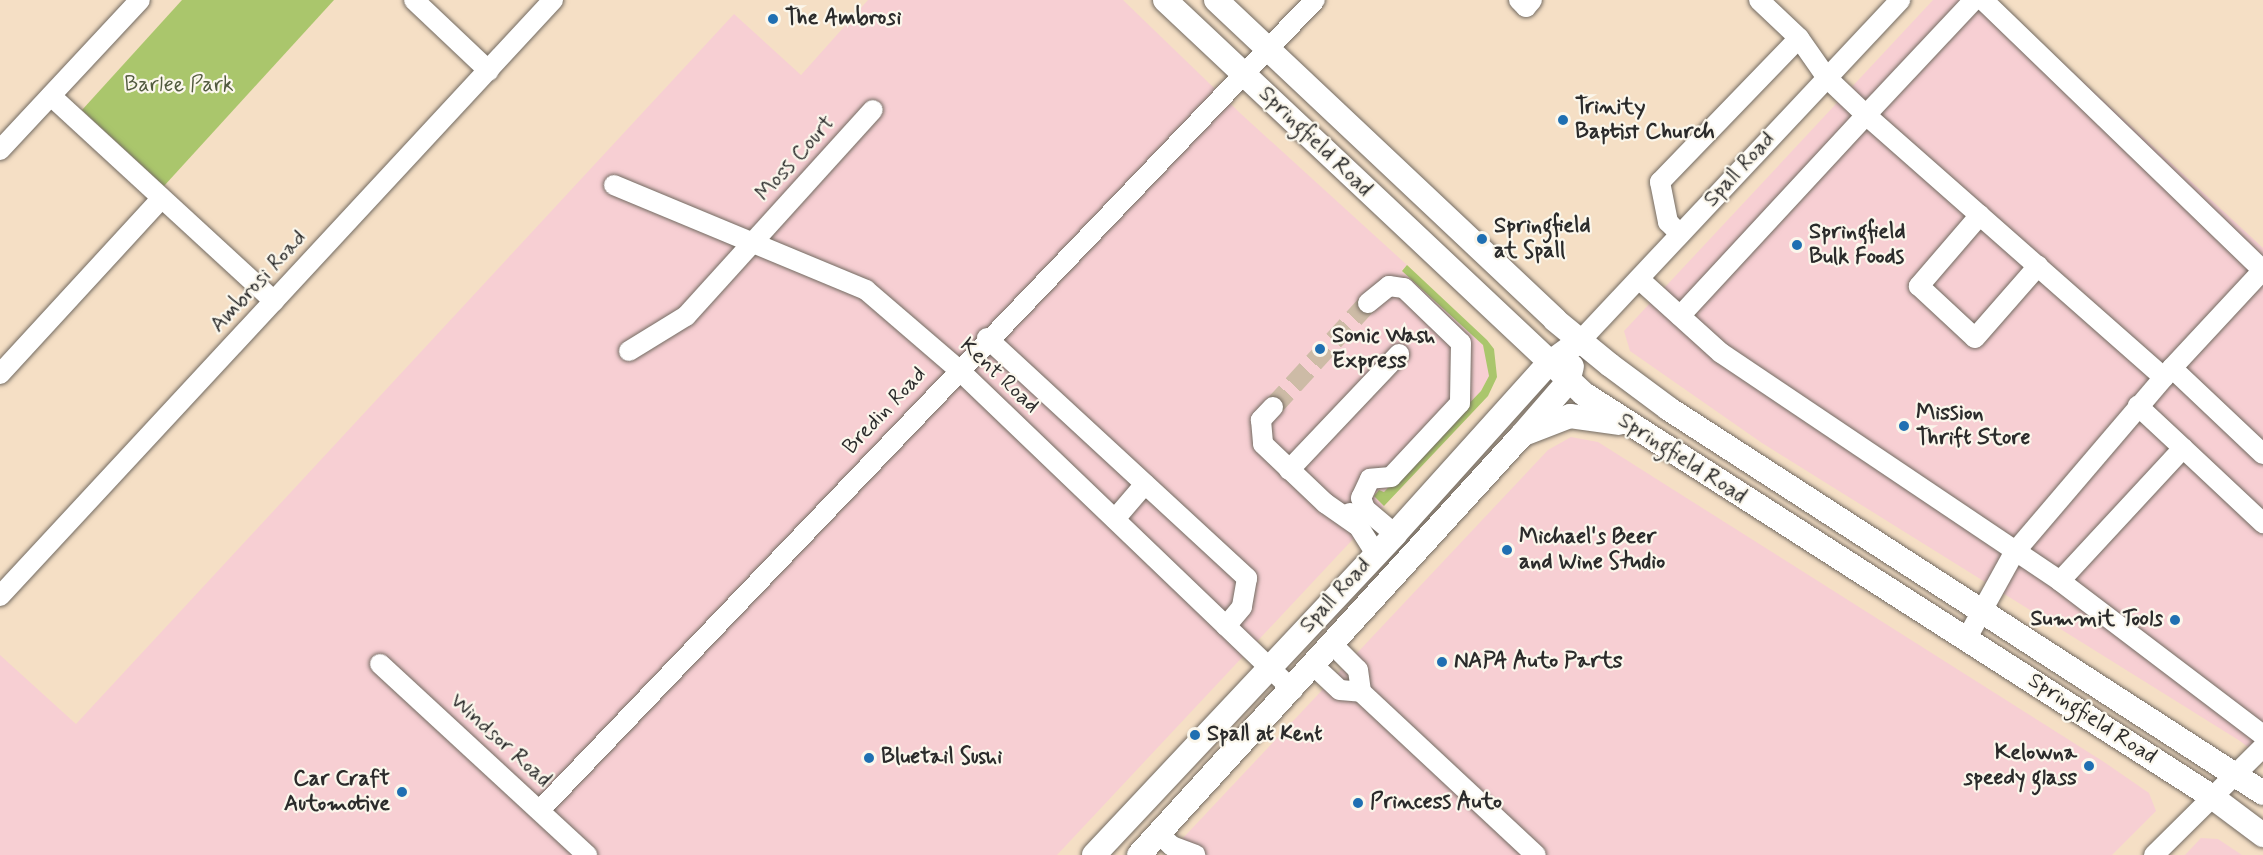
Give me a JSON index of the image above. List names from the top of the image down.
{
  "streets": {
    "main road": ["Springfield Road", "Spall Road"],
    "street": [
      "Moss Court",
      "Ambrosi Road",
      "Kent Road",
      "Bredin Road",
      "Windsor Road"
    ]
  },
  "crossings": [
    ["Springfield Road", "Spall Road"],
    ["Springfield Road", "Bredin Road"],
    ["Moss Court", "Kent Road"],
    ["Spall Road", "Kent Road"],
    ["Kent Road", "Bredin Road"],
    ["Bredin Road", "Windsor Road"]
  ],
  "parks": ["Barlee Park"],
  "places": [
    "The Ambrosi",
    "Trinity Baptist Church",
    "Springfield at Spall",
    "Springfield Bulk Foods",
    "Sonic Wash Express",
    "Mission Thrift Store",
    "Michael's Beer and Wine Studio",
    "Summit Tools",
    "NAPA Auto Parts",
    "Spall at Kent",
    "Bluetail Sushi",
    "Kelowna speedy glass",
    "Car Craft Automotive",
    "Princess Auto"
  ]
}
